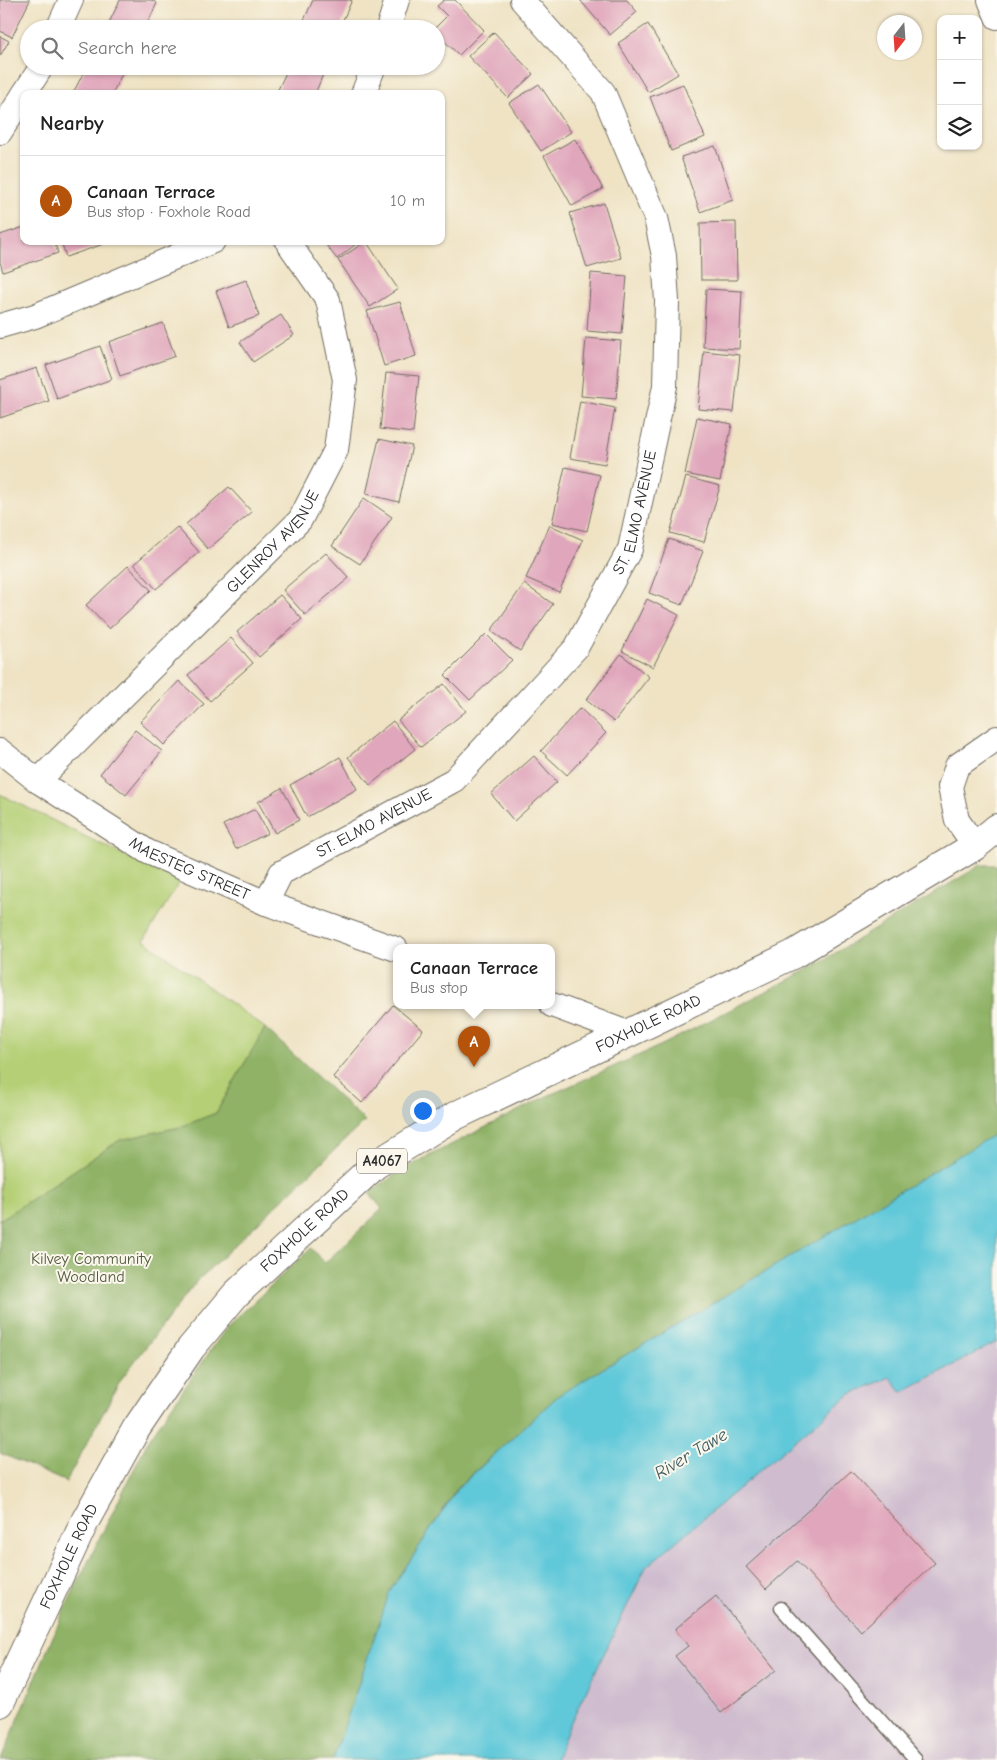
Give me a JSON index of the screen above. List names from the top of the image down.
{
  "streets": {
    "main road": ["FOXHOLE ROAD", "A4067"],
    "street": ["ST. ELMO AVENUE", "GLENROY AVENUE", "MAESTEG STREET"]
  },
  "crossings": [
    ["ST. ELMO AVENUE", "MAESTEG STREET"],
    ["GLENROY AVENUE", "MAESTEG STREET"],
    ["FOXHOLE ROAD", "A4067"]
  ],
  "water": ["River Tawe"],
  "parks": ["Kilvey Community Woodland"],
  "north": "bottom",
  "page": {
    "map_buttons": ["+", "−"],
    "search": "Search here",
    "heading": "Nearby",
    "list": [
      {
        "mark": "A",
        "name": "Canaan Terrace",
        "note": "Bus stop · Foxhole Road",
        "value": "10 m"
      }
    ],
    "popup": ["Canaan Terrace", "Bus stop"],
    "pins": "A"
  }
}
